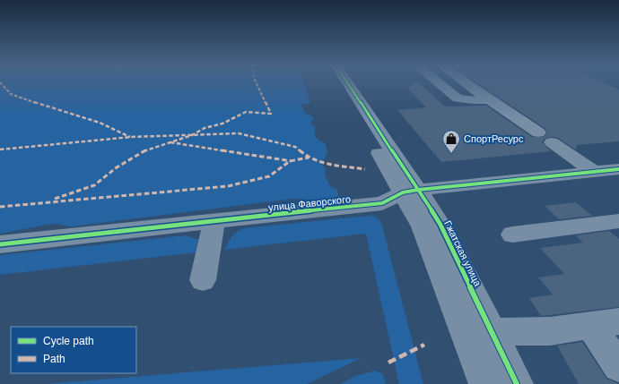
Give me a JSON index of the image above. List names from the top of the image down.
{
  "streets": {
    "street": ["улица Фаворского", "Гжатская улица"]
  },
  "crossings": [
    ["улица Фаворского", "Гжатская улица"]
  ],
  "places": {
    "shop": ["СпортРесурс"]
  },
  "legend": ["Cycle path", "Path"]
}
